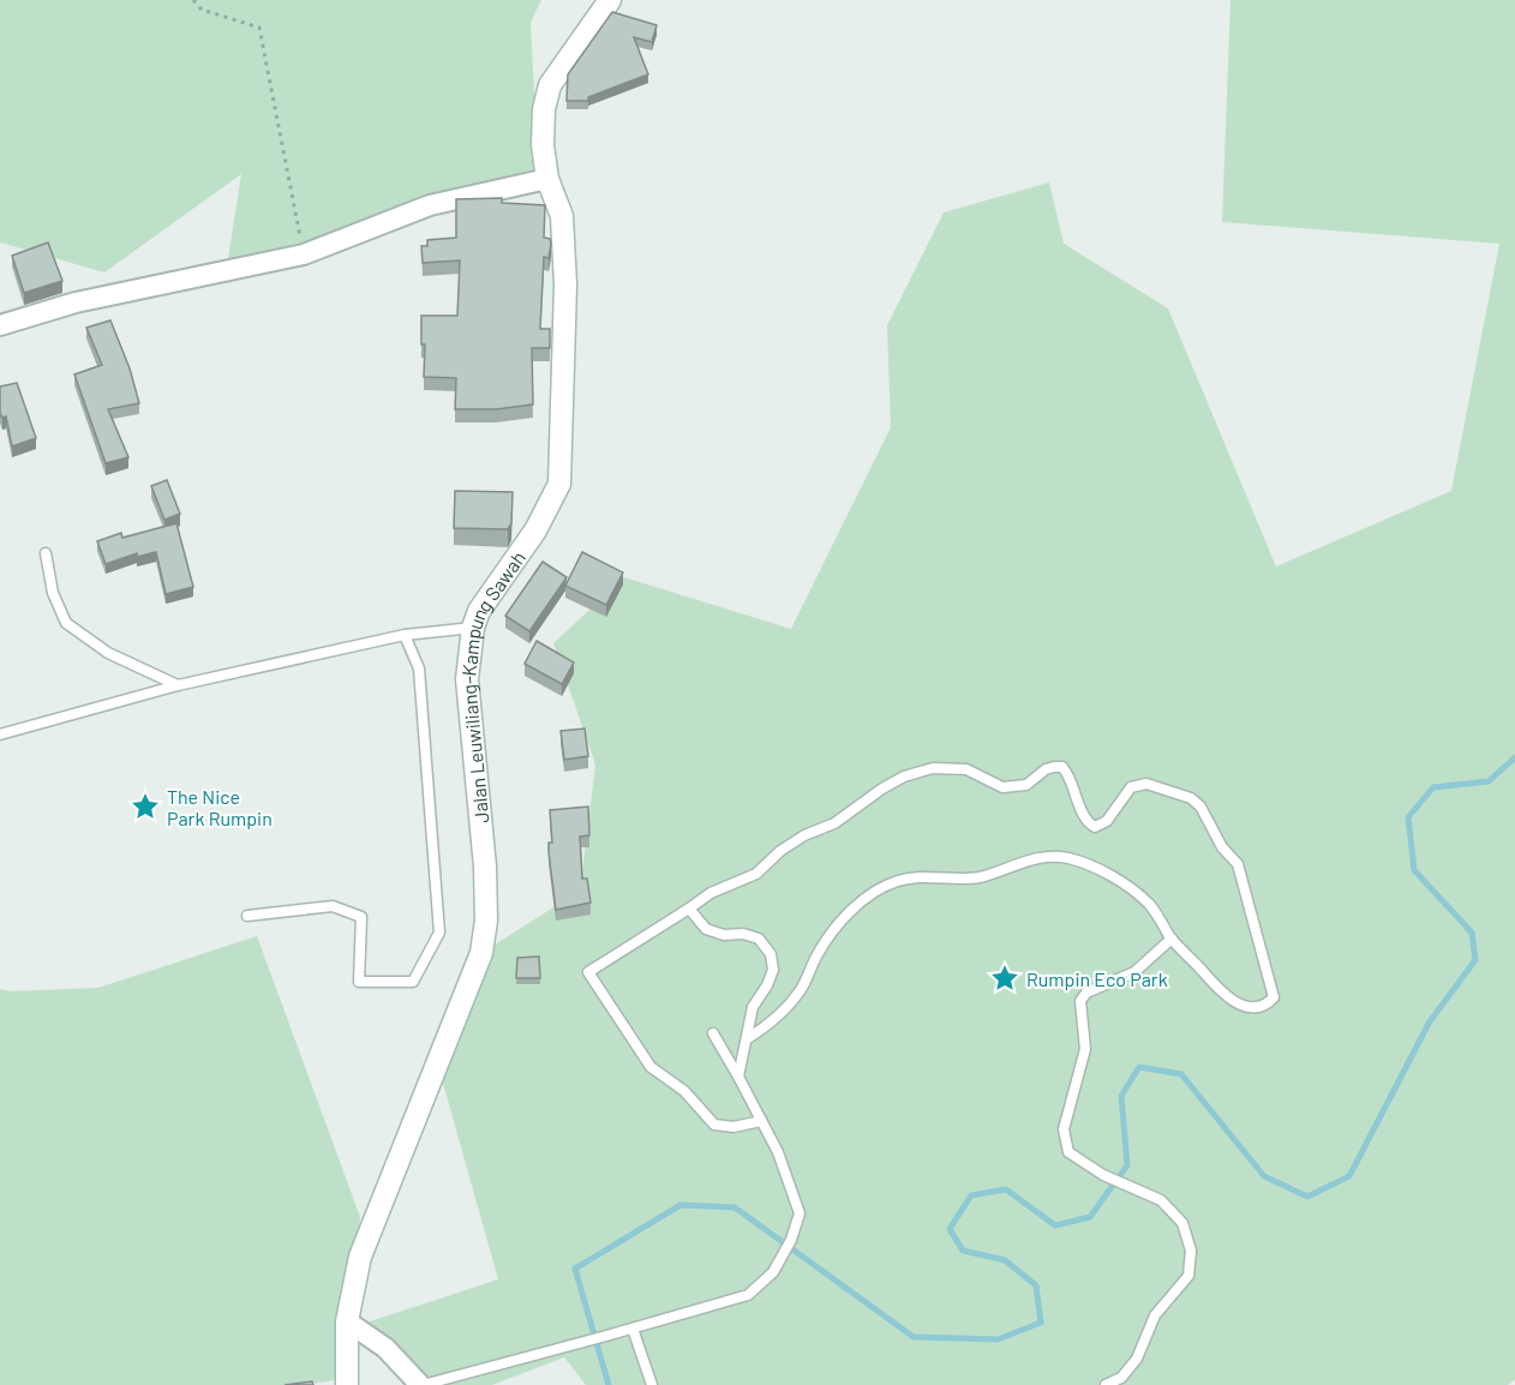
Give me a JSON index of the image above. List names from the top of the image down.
{
  "streets": {
    "main road": ["Jalan Leuwiliang–Kampung Sawah"]
  },
  "places": {
    "place": ["The Nice Park Rumpin", "Rumpin Eco Park"]
  }
}
